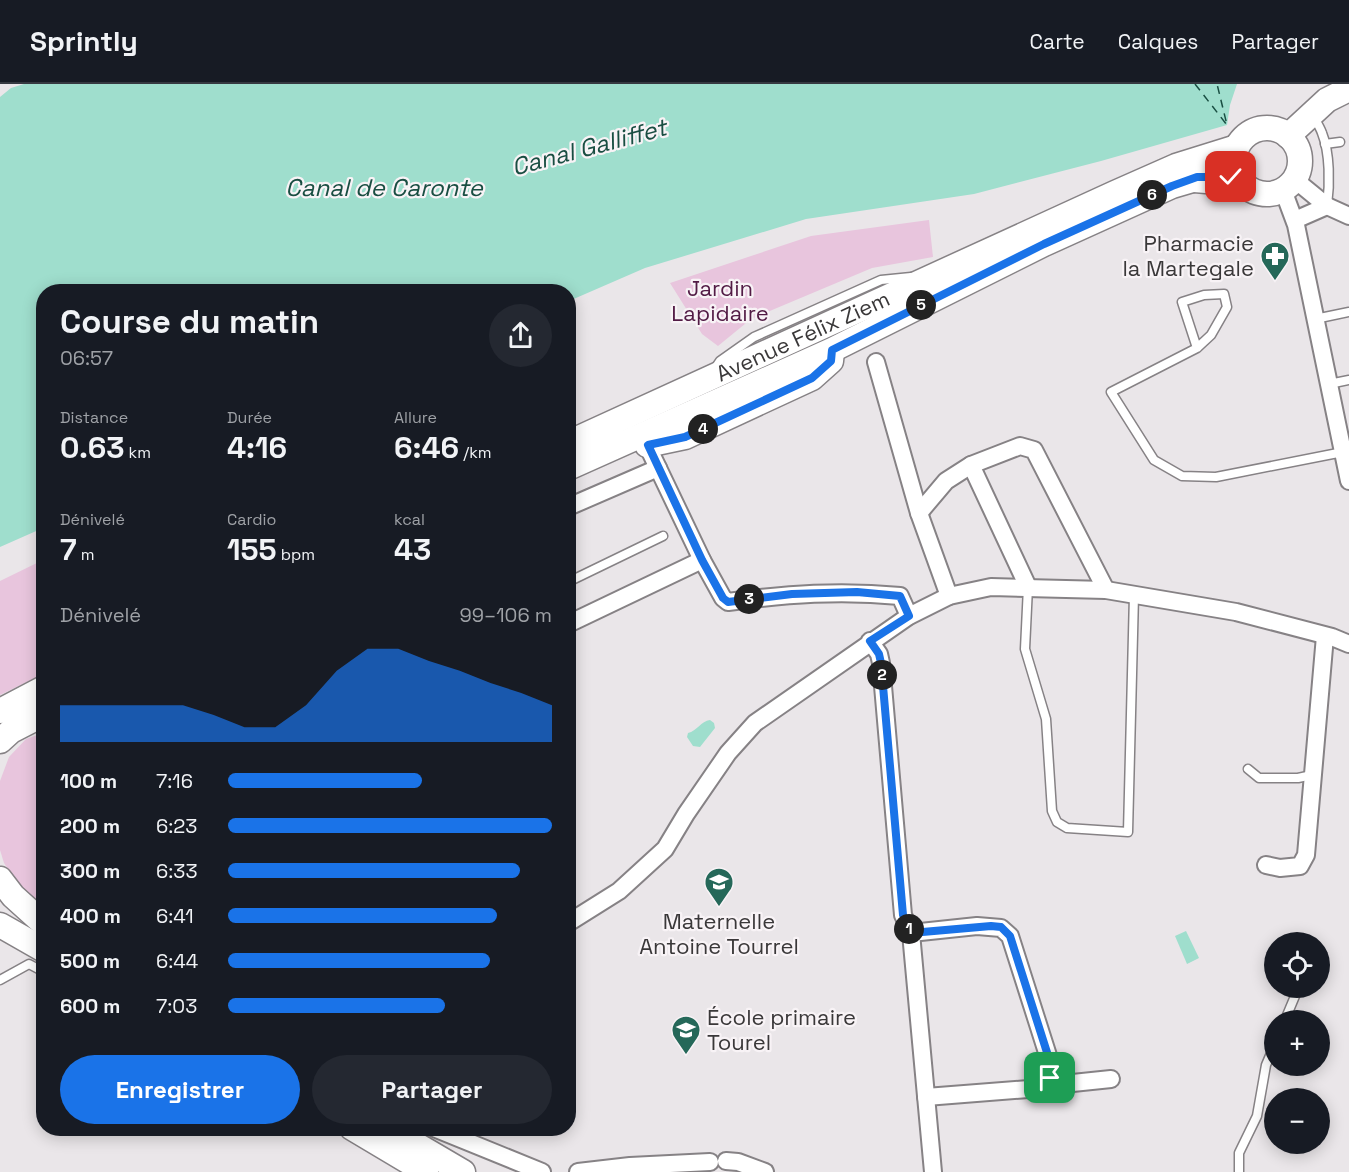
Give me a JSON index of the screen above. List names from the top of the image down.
{
  "streets": {
    "main road": ["Avenue Félix Ziem"]
  },
  "water": ["Canal Galliffet", "Canal de Caronte"],
  "parks": ["Jardin Lapidaire"],
  "places": {
    "pharmacy": ["Pharmacie la Martegale"],
    "school or university": ["Maternelle Antoine Tourrel", "École primaire Tourel"]
  },
  "page": {
    "header": "Sprintly",
    "nav": ["Carte", "Calques", "Partager"],
    "pins": [
      "6",
      "5",
      "4",
      "3",
      "2",
      "1"
    ],
    "heading": ["Course du matin", "06:57"],
    "stats": [
      ["Distance", "0.63 km"],
      ["Durée", "4:16"],
      ["Allure", "6:46 /km"],
      ["Dénivelé", "7 m"],
      ["Cardio", "155 bpm"],
      ["kcal", "43"]
    ],
    "chart": ["Dénivelé", "99–106 m"],
    "list": [
      {
        "name": "100 m",
        "note": "7:16"
      },
      {
        "name": "200 m",
        "note": "6:23"
      },
      {
        "name": "300 m",
        "note": "6:33"
      },
      {
        "name": "400 m",
        "note": "6:41"
      },
      {
        "name": "500 m",
        "note": "6:44"
      },
      {
        "name": "600 m",
        "note": "7:03"
      }
    ],
    "map_buttons": ["+", "−"],
    "buttons": ["Enregistrer", "Partager"]
  }
}
